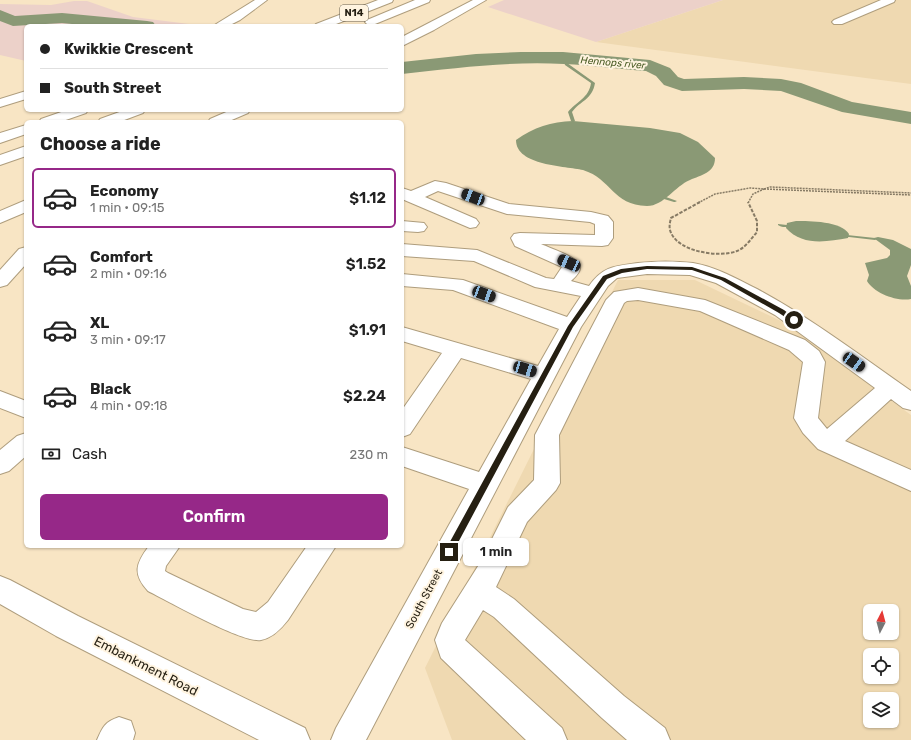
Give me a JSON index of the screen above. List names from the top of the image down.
{
  "streets": {
    "main road": ["N14", "South Street", "Embankment Road"]
  },
  "water": ["Hennops river"],
  "north": "top",
  "page": {
    "banner": ["Kwikkie Crescent", "South Street"],
    "heading": "Choose a ride",
    "list": [
      {
        "name": "Economy",
        "note": "1 min · 09:15",
        "value": "$1.12"
      },
      {
        "name": "Comfort",
        "note": "2 min · 09:16",
        "value": "$1.52"
      },
      {
        "name": "XL",
        "note": "3 min · 09:17",
        "value": "$1.91"
      },
      {
        "name": "Black",
        "note": "4 min · 09:18",
        "value": "$2.24"
      }
    ],
    "pay": ["Cash", "230 m"],
    "buttons": "Confirm",
    "bubble": "1 min"
  }
}
